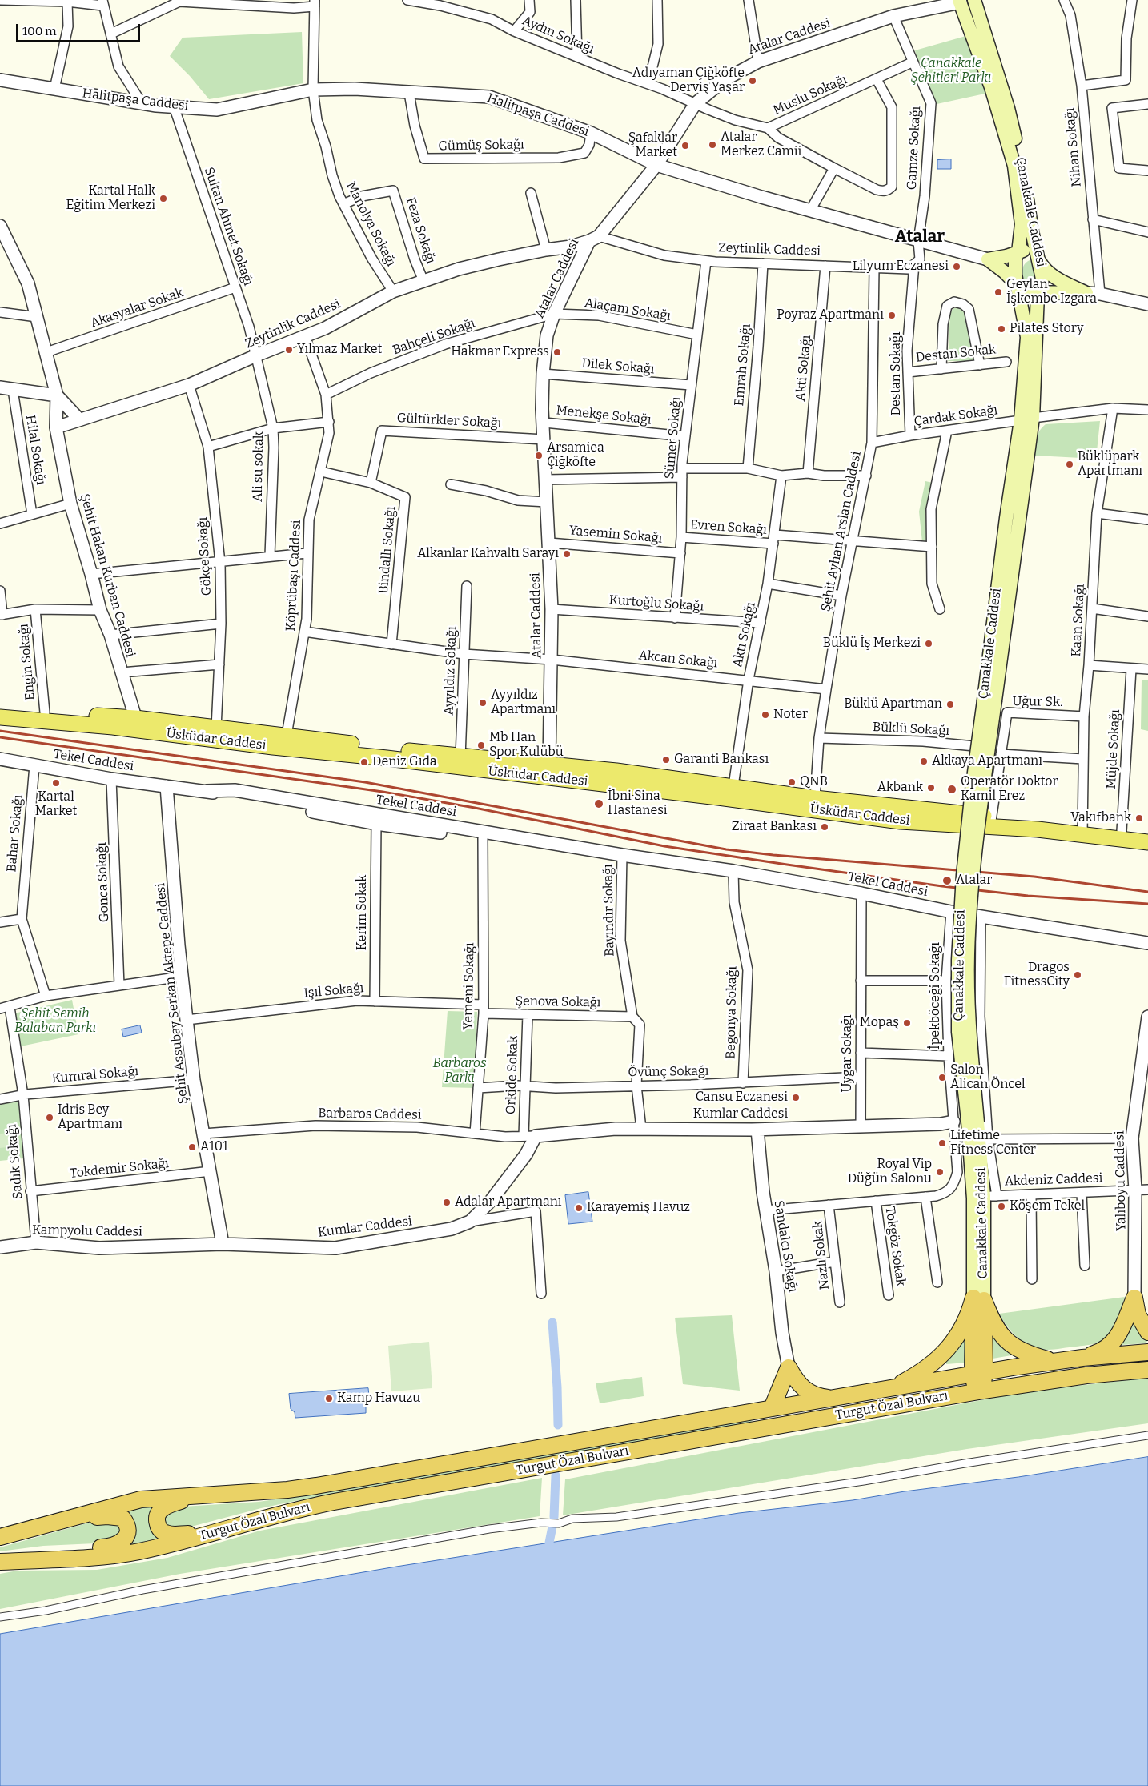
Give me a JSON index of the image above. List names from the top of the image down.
{
  "streets": {
    "highway": ["Turgut Özal Bulvarı"],
    "main road": ["Çanakkale Caddesi", "Üsküdar Caddesi", "Canakkale Caddesi"],
    "street": [
      "Aydın Sokağı",
      "Atalar Caddesi",
      "Muslu Sokağı",
      "Halitpaşa Caddesi",
      "Gümüş Sokağı",
      "Nihan Sokağı",
      "Gamze Sokağı",
      "Manolya Sokağı",
      "Sultan Ahmet Sokağı",
      "Feza Sokağı",
      "Zeytinlik Caddesi",
      "Akasyalar Sokak",
      "Alaçam Sokağı",
      "Bahçeli Sokağı",
      "Destan Sokak",
      "Emrah Sokağı",
      "Dilek Sokağı",
      "Akti Sokağı",
      "Destan Sokağı",
      "Menekşe Sokağı",
      "Çardak Sokağı",
      "Gültürkler Sokağı",
      "Sümer Sokağı",
      "Hilal Sokağı",
      "Ali su sokak",
      "Evren Sokağı",
      "Şehit Ayhan Arslan Caddesi",
      "Yasemin Sokağı",
      "Bindallı Sokağı",
      "Gökçe Sokağı",
      "Şehit Hakan Kurban Caddesi",
      "Köprübaşı Caddesi",
      "Kurtoğlu Sokağı",
      "Kaan Sokağı",
      "Aktı Sokağı",
      "Akcan Sokağı",
      "Engin Sokağı",
      "Ayyıldız Sokağı",
      "Uğur Sk.",
      "Büklü Sokağı",
      "Müjde Sokağı",
      "Tekel Caddesi",
      "Bahar Sokağı",
      "Gonca Sokağı",
      "Bayındır Sokağı",
      "Kerim Sokak",
      "Yemeni Sokağı",
      "Işıl Sokağı",
      "Şehit Assubay Serkan Aktepe Caddesi",
      "İpekböceği Sokağı",
      "Şenova Sokağı",
      "Begonya Sokağı",
      "Uygar Sokağı",
      "Övünç Sokağı",
      "Kumral Sokağı",
      "Orkide Sokak",
      "Barbaros Caddesi",
      "Kumlar Caddesi",
      "Sadık Sokağı",
      "Tokdemir Sokağı",
      "Akdeniz Caddesi",
      "Yalıboyu Caddesi",
      "Kampyolu Caddesi",
      "Sandalcı Sokağı",
      "Tokgöz Sokak",
      "Nazlı Sokak"
    ]
  },
  "crossings": [
    ["Aydın Sokağı", "Atalar Caddesi"],
    ["Aydın Sokağı", "Muslu Sokağı"],
    ["Atalar Caddesi", "Halitpaşa Caddesi"],
    ["Atalar Caddesi", "Gamze Sokağı"],
    ["Atalar Caddesi", "Çanakkale Caddesi"],
    ["Atalar Caddesi", "Zeytinlik Caddesi"],
    ["Atalar Caddesi", "Alaçam Sokağı"],
    ["Atalar Caddesi", "Bahçeli Sokağı"],
    ["Atalar Caddesi", "Dilek Sokağı"],
    ["Atalar Caddesi", "Menekşe Sokağı"],
    ["Atalar Caddesi", "Gültürkler Sokağı"],
    ["Atalar Caddesi", "Yasemin Sokağı"],
    ["Atalar Caddesi", "Kurtoğlu Sokağı"],
    ["Atalar Caddesi", "Akcan Sokağı"],
    ["Atalar Caddesi", "Üsküdar Caddesi"],
    ["Muslu Sokağı", "Gamze Sokağı"],
    ["Halitpaşa Caddesi", "Gümüş Sokağı"],
    ["Halitpaşa Caddesi", "Gamze Sokağı"],
    ["Halitpaşa Caddesi", "Manolya Sokağı"],
    ["Halitpaşa Caddesi", "Sultan Ahmet Sokağı"],
    ["Çanakkale Caddesi", "Çardak Sokağı"],
    ["Çanakkale Caddesi", "Canakkale Caddesi"],
    ["Manolya Sokağı", "Feza Sokağı"],
    ["Manolya Sokağı", "Zeytinlik Caddesi"],
    ["Sultan Ahmet Sokağı", "Zeytinlik Caddesi"],
    ["Sultan Ahmet Sokağı", "Akasyalar Sokak"],
    ["Sultan Ahmet Sokağı", "Ali su sokak"],
    ["Feza Sokağı", "Zeytinlik Caddesi"],
    ["Zeytinlik Caddesi", "Emrah Sokağı"],
    ["Zeytinlik Caddesi", "Akti Sokağı"],
    ["Zeytinlik Caddesi", "Destan Sokağı"],
    ["Zeytinlik Caddesi", "Sümer Sokağı"],
    ["Zeytinlik Caddesi", "Ali su sokak"],
    ["Zeytinlik Caddesi", "Şehit Ayhan Arslan Caddesi"],
    ["Zeytinlik Caddesi", "Gökçe Sokağı"],
    ["Zeytinlik Caddesi", "Şehit Hakan Kurban Caddesi"],
    ["Zeytinlik Caddesi", "Köprübaşı Caddesi"],
    ["Alaçam Sokağı", "Bahçeli Sokağı"],
    ["Alaçam Sokağı", "Sümer Sokağı"],
    ["Bahçeli Sokağı", "Köprübaşı Caddesi"],
    ["Destan Sokak", "Destan Sokağı"],
    ["Dilek Sokağı", "Sümer Sokağı"],
    ["Destan Sokağı", "Çardak Sokağı"],
    ["Menekşe Sokağı", "Sümer Sokağı"],
    ["Çardak Sokağı", "Şehit Ayhan Arslan Caddesi"],
    ["Çardak Sokağı", "Kaan Sokağı"],
    ["Gültürkler Sokağı", "Bindallı Sokağı"],
    ["Sümer Sokağı", "Evren Sokağı"],
    ["Sümer Sokağı", "Yasemin Sokağı"],
    ["Sümer Sokağı", "Kurtoğlu Sokağı"],
    ["Evren Sokağı", "Şehit Ayhan Arslan Caddesi"],
    ["Evren Sokağı", "Aktı Sokağı"],
    ["Şehit Ayhan Arslan Caddesi", "Akcan Sokağı"],
    ["Şehit Ayhan Arslan Caddesi", "Büklü Sokağı"],
    ["Şehit Ayhan Arslan Caddesi", "Üsküdar Caddesi"],
    ["Bindallı Sokağı", "Köprübaşı Caddesi"],
    ["Bindallı Sokağı", "Akcan Sokağı"],
    ["Gökçe Sokağı", "Üsküdar Caddesi"],
    ["Şehit Hakan Kurban Caddesi", "Üsküdar Caddesi"],
    ["Köprübaşı Caddesi", "Akcan Sokağı"],
    ["Köprübaşı Caddesi", "Üsküdar Caddesi"],
    ["Kurtoğlu Sokağı", "Aktı Sokağı"],
    ["Kaan Sokağı", "Uğur Sk."],
    ["Kaan Sokağı", "Büklü Sokağı"],
    ["Kaan Sokağı", "Üsküdar Caddesi"],
    ["Aktı Sokağı", "Akcan Sokağı"],
    ["Aktı Sokağı", "Üsküdar Caddesi"],
    ["Akcan Sokağı", "Ayyıldız Sokağı"],
    ["Engin Sokağı", "Üsküdar Caddesi"],
    ["Ayyıldız Sokağı", "Üsküdar Caddesi"],
    ["Uğur Sk.", "Büklü Sokağı"],
    ["Üsküdar Caddesi", "Müjde Sokağı"],
    ["Tekel Caddesi", "Bahar Sokağı"],
    ["Tekel Caddesi", "Gonca Sokağı"],
    ["Tekel Caddesi", "Bayındır Sokağı"],
    ["Tekel Caddesi", "Kerim Sokak"],
    ["Tekel Caddesi", "Yemeni Sokağı"],
    ["Tekel Caddesi", "Şehit Assubay Serkan Aktepe Caddesi"],
    ["Tekel Caddesi", "İpekböceği Sokağı"],
    ["Tekel Caddesi", "Begonya Sokağı"],
    ["Tekel Caddesi", "Uygar Sokağı"],
    ["Bayındır Sokağı", "Şenova Sokağı"],
    ["Bayındır Sokağı", "Övünç Sokağı"],
    ["Bayındır Sokağı", "Kumlar Caddesi"],
    ["Kerim Sokak", "Işıl Sokağı"],
    ["Yemeni Sokağı", "Işıl Sokağı"],
    ["Yemeni Sokağı", "Şenova Sokağı"],
    ["Yemeni Sokağı", "Övünç Sokağı"],
    ["Yemeni Sokağı", "Barbaros Caddesi"],
    ["Işıl Sokağı", "Şehit Assubay Serkan Aktepe Caddesi"],
    ["Işıl Sokağı", "Şenova Sokağı"],
    ["Şehit Assubay Serkan Aktepe Caddesi", "Kumral Sokağı"],
    ["Şehit Assubay Serkan Aktepe Caddesi", "Barbaros Caddesi"],
    ["Şehit Assubay Serkan Aktepe Caddesi", "Kumlar Caddesi"],
    ["Şehit Assubay Serkan Aktepe Caddesi", "Tokdemir Sokağı"],
    ["Şehit Assubay Serkan Aktepe Caddesi", "Kampyolu Caddesi"],
    ["İpekböceği Sokağı", "Uygar Sokağı"],
    ["İpekböceği Sokağı", "Kumlar Caddesi"],
    ["İpekböceği Sokağı", "Sandalcı Sokağı"],
    ["İpekböceği Sokağı", "Tokgöz Sokak"],
    ["İpekböceği Sokağı", "Nazlı Sokak"],
    ["Şenova Sokağı", "Orkide Sokak"],
    ["Begonya Sokağı", "Övünç Sokağı"],
    ["Uygar Sokağı", "Övünç Sokağı"],
    ["Uygar Sokağı", "Kumlar Caddesi"],
    ["Övünç Sokağı", "Orkide Sokak"],
    ["Kumral Sokağı", "Sadık Sokağı"],
    ["Orkide Sokak", "Barbaros Caddesi"],
    ["Orkide Sokak", "Kumlar Caddesi"],
    ["Barbaros Caddesi", "Kumlar Caddesi"],
    ["Kumlar Caddesi", "Kampyolu Caddesi"],
    ["Kumlar Caddesi", "Sandalcı Sokağı"],
    ["Sadık Sokağı", "Tokdemir Sokağı"],
    ["Sadık Sokağı", "Kampyolu Caddesi"],
    ["Akdeniz Caddesi", "Yalıboyu Caddesi"],
    ["Akdeniz Caddesi", "Canakkale Caddesi"]
  ],
  "districts": ["Atalar"],
  "parks": ["Çanakkale Şehitleri Parkı", "Şehit Semih Balaban Parkı", "Barbaros Parkı"],
  "places": [
    "Adıyaman Çiğköfte Derviş Yaşar",
    "Atalar Merkez Camii",
    "Şafaklar Market",
    "Kartal Halk Eğitim Merkezi",
    "Lilyum Eczanesi",
    "Geylan İşkembe Izgara",
    "Poyraz Apartmanı",
    "Pilates Story",
    "Yılmaz Market",
    "Hakmar Express",
    "Arsamiea Çiğköfte",
    "Büklüpark Apartmanı",
    "Alkanlar Kahvaltı Sarayı",
    "Büklü İş Merkezi",
    "Ayyıldız Apartmanı",
    "Büklü Apartman",
    "Noter",
    "Mb Han Spor Kulübü",
    "Garanti Bankası",
    "Akkaya Apartmanı",
    "Deniz Gıda",
    "QNB",
    "Kartal Market",
    "Akbank",
    "Operatör Doktor Kamil Erez",
    "İbni Sina Hastanesi",
    "Vakıfbank",
    "Ziraat Bankası",
    "Atalar",
    "Dragos FitnessCity",
    "Mopaş",
    "Salon Alican Öncel",
    "Cansu Eczanesi",
    "Idris Bey Apartmanı",
    "Lifetime Fitness Center",
    "A101",
    "Royal Vip Düğün Salonu",
    "Adalar Apartmanı",
    "Köşem Tekel",
    "Karayemiş Havuz",
    "Kamp Havuzu"
  ],
  "scale_bar": "100 m"
}
